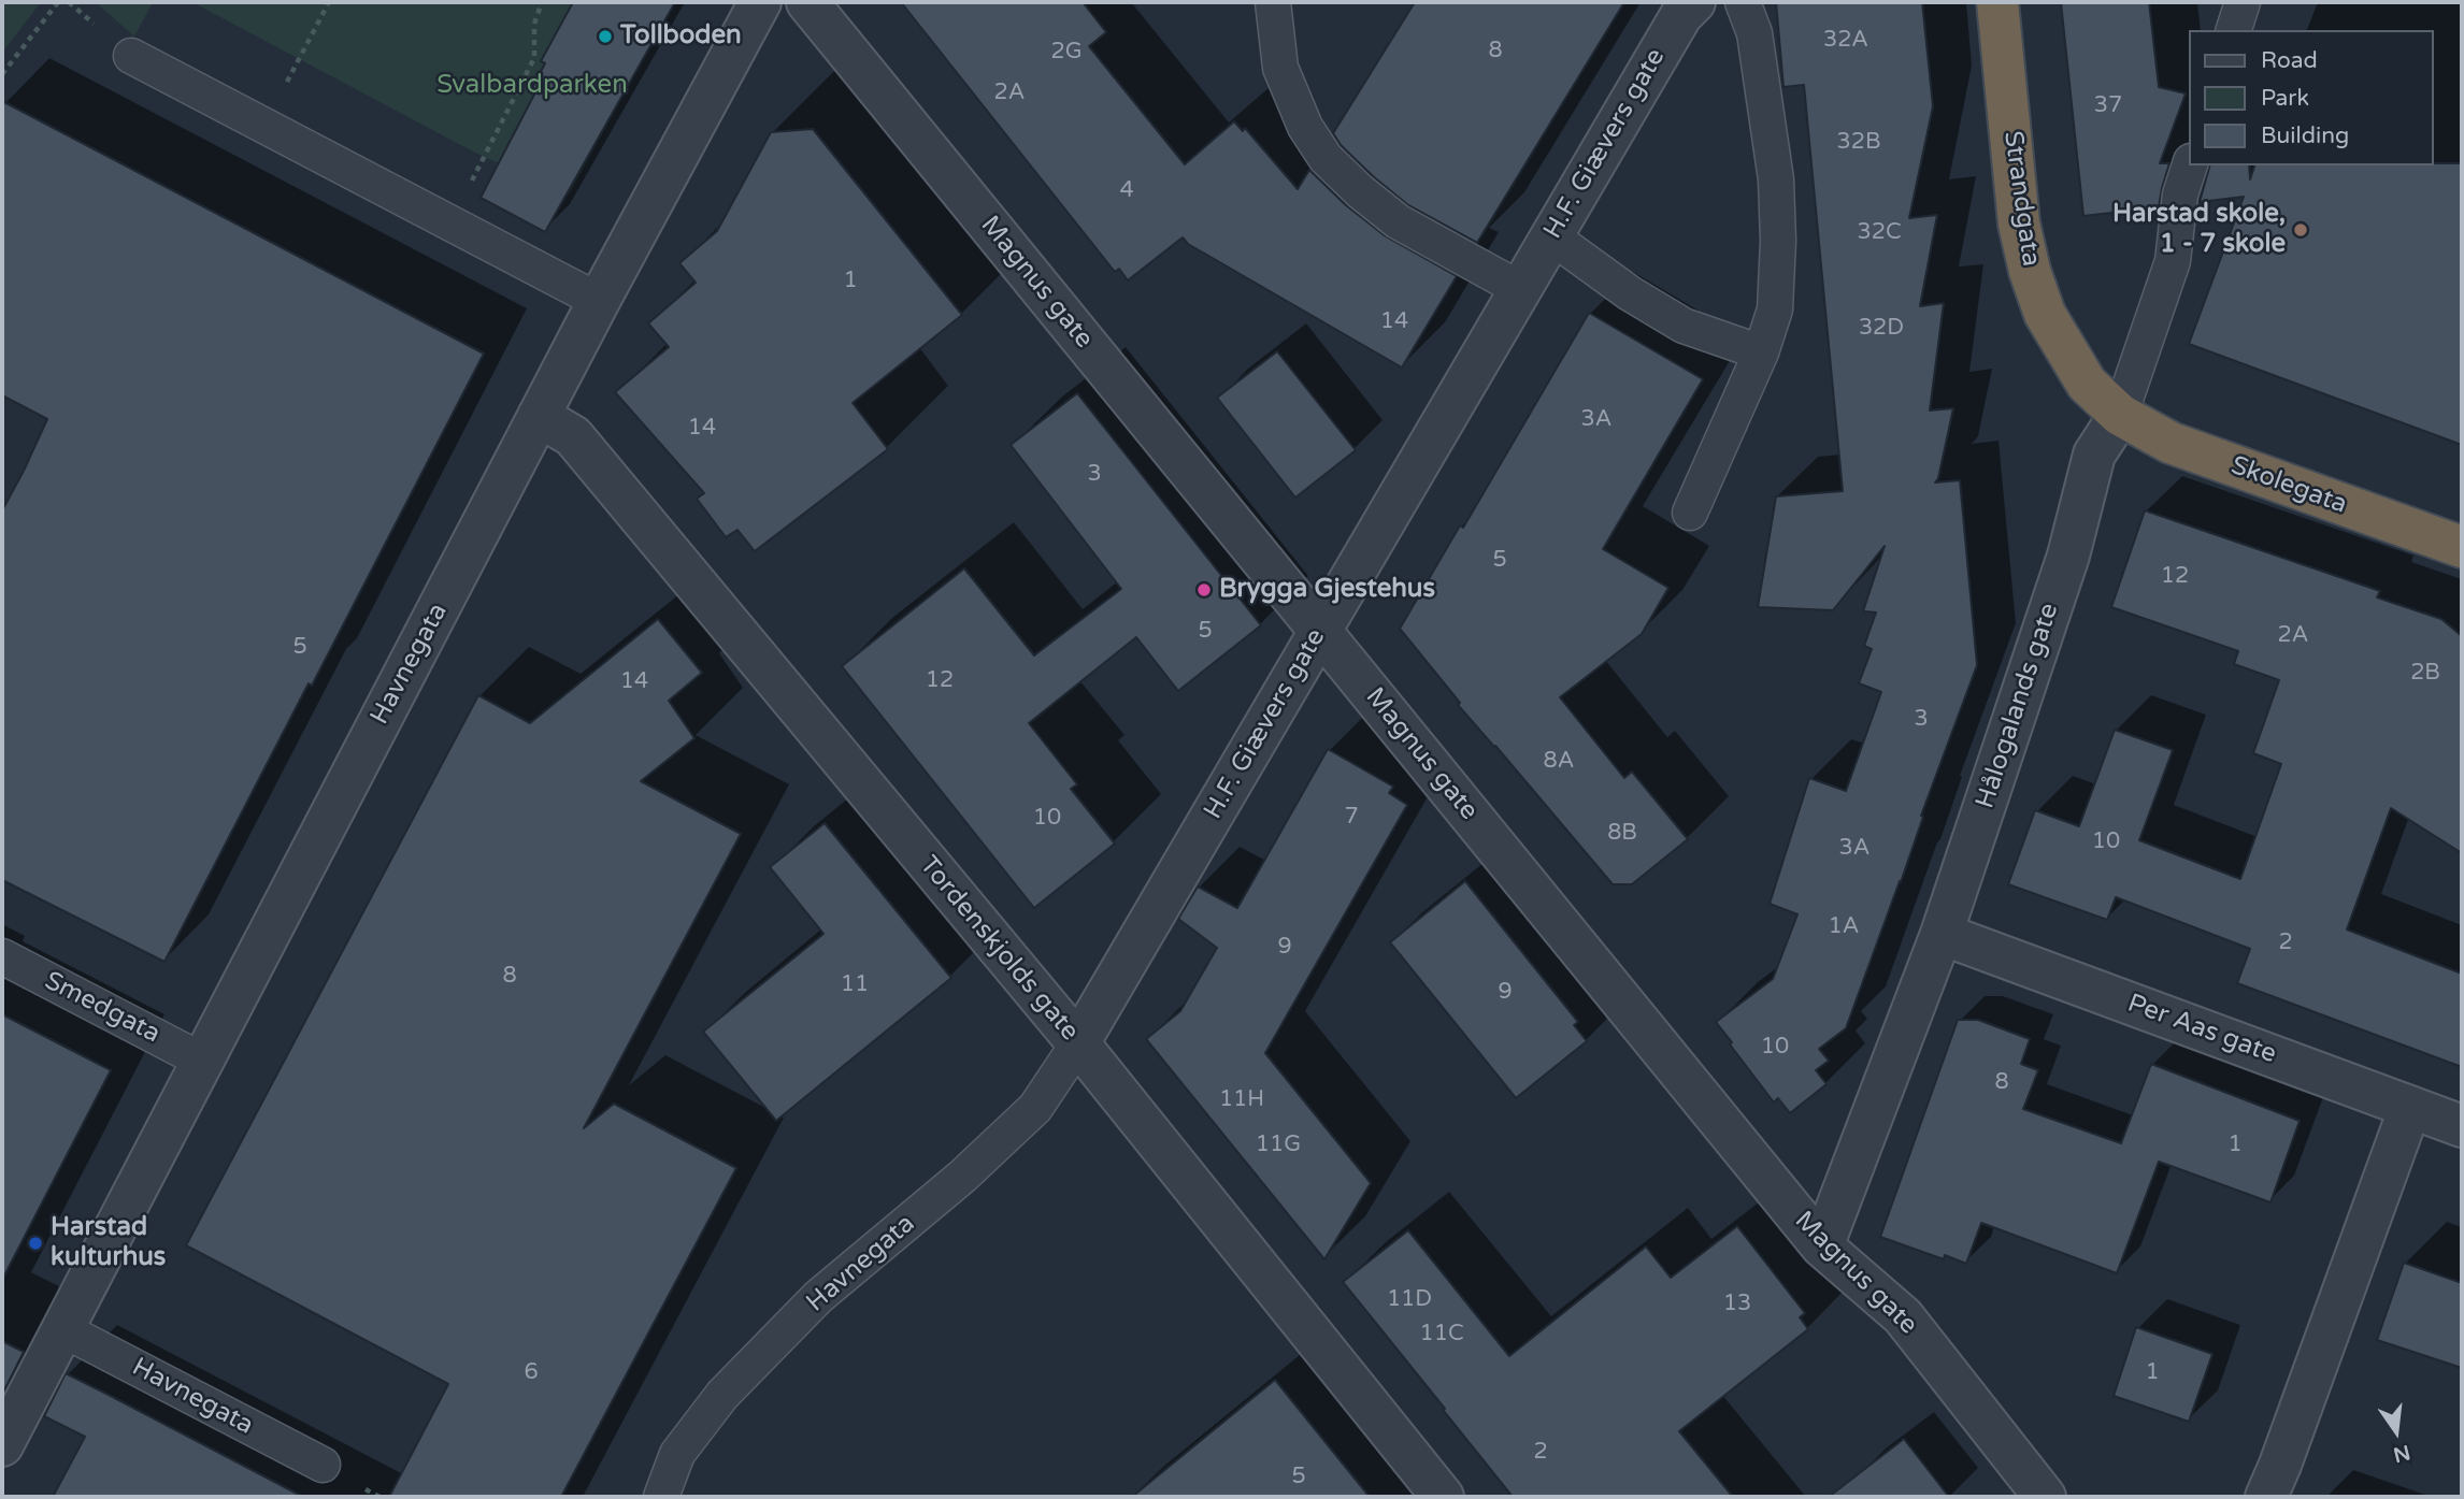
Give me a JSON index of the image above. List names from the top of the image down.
{
  "streets": {
    "highway": ["Strandgata", "Skolegata"],
    "street": [
      "H.F. Giævers gate",
      "Magnus gate",
      "Havnegata",
      "Hålogalands gate",
      "Tordenskjolds gate",
      "Per Aas gate"
    ],
    "lane": ["Smedgata"]
  },
  "crossings": [
    ["H.F. Giævers gate", "Magnus gate"],
    ["H.F. Giævers gate", "Havnegata"],
    ["H.F. Giævers gate", "Tordenskjolds gate"],
    ["Strandgata", "Skolegata"],
    ["Strandgata", "Hålogalands gate"],
    ["Magnus gate", "Hålogalands gate"],
    ["Skolegata", "Hålogalands gate"],
    ["Havnegata", "Tordenskjolds gate"],
    ["Havnegata", "Smedgata"],
    ["Hålogalands gate", "Per Aas gate"]
  ],
  "parks": ["Svalbardparken"],
  "places": [
    "Tollboden",
    "Harstad skole, 1 - 7 skole",
    "Brygga Gjestehus",
    "Harstad kulturhus"
  ],
  "house_numbers": [
    "32A",
    "8",
    "2G",
    "2A",
    "37",
    "32B",
    "4",
    "32C",
    "1",
    "14",
    "32D",
    "3A",
    "14",
    "3",
    "5",
    "12",
    "5",
    "2A",
    "5",
    "2B",
    "12",
    "14",
    "3",
    "8A",
    "7",
    "10",
    "8B",
    "10",
    "3A",
    "1A",
    "2",
    "9",
    "8",
    "11",
    "9",
    "10",
    "8",
    "11H",
    "11G",
    "1",
    "11D",
    "13",
    "11C",
    "6",
    "1",
    "2",
    "5"
  ],
  "legend": ["Road", "Park", "Building"],
  "north": "bottom"
}
